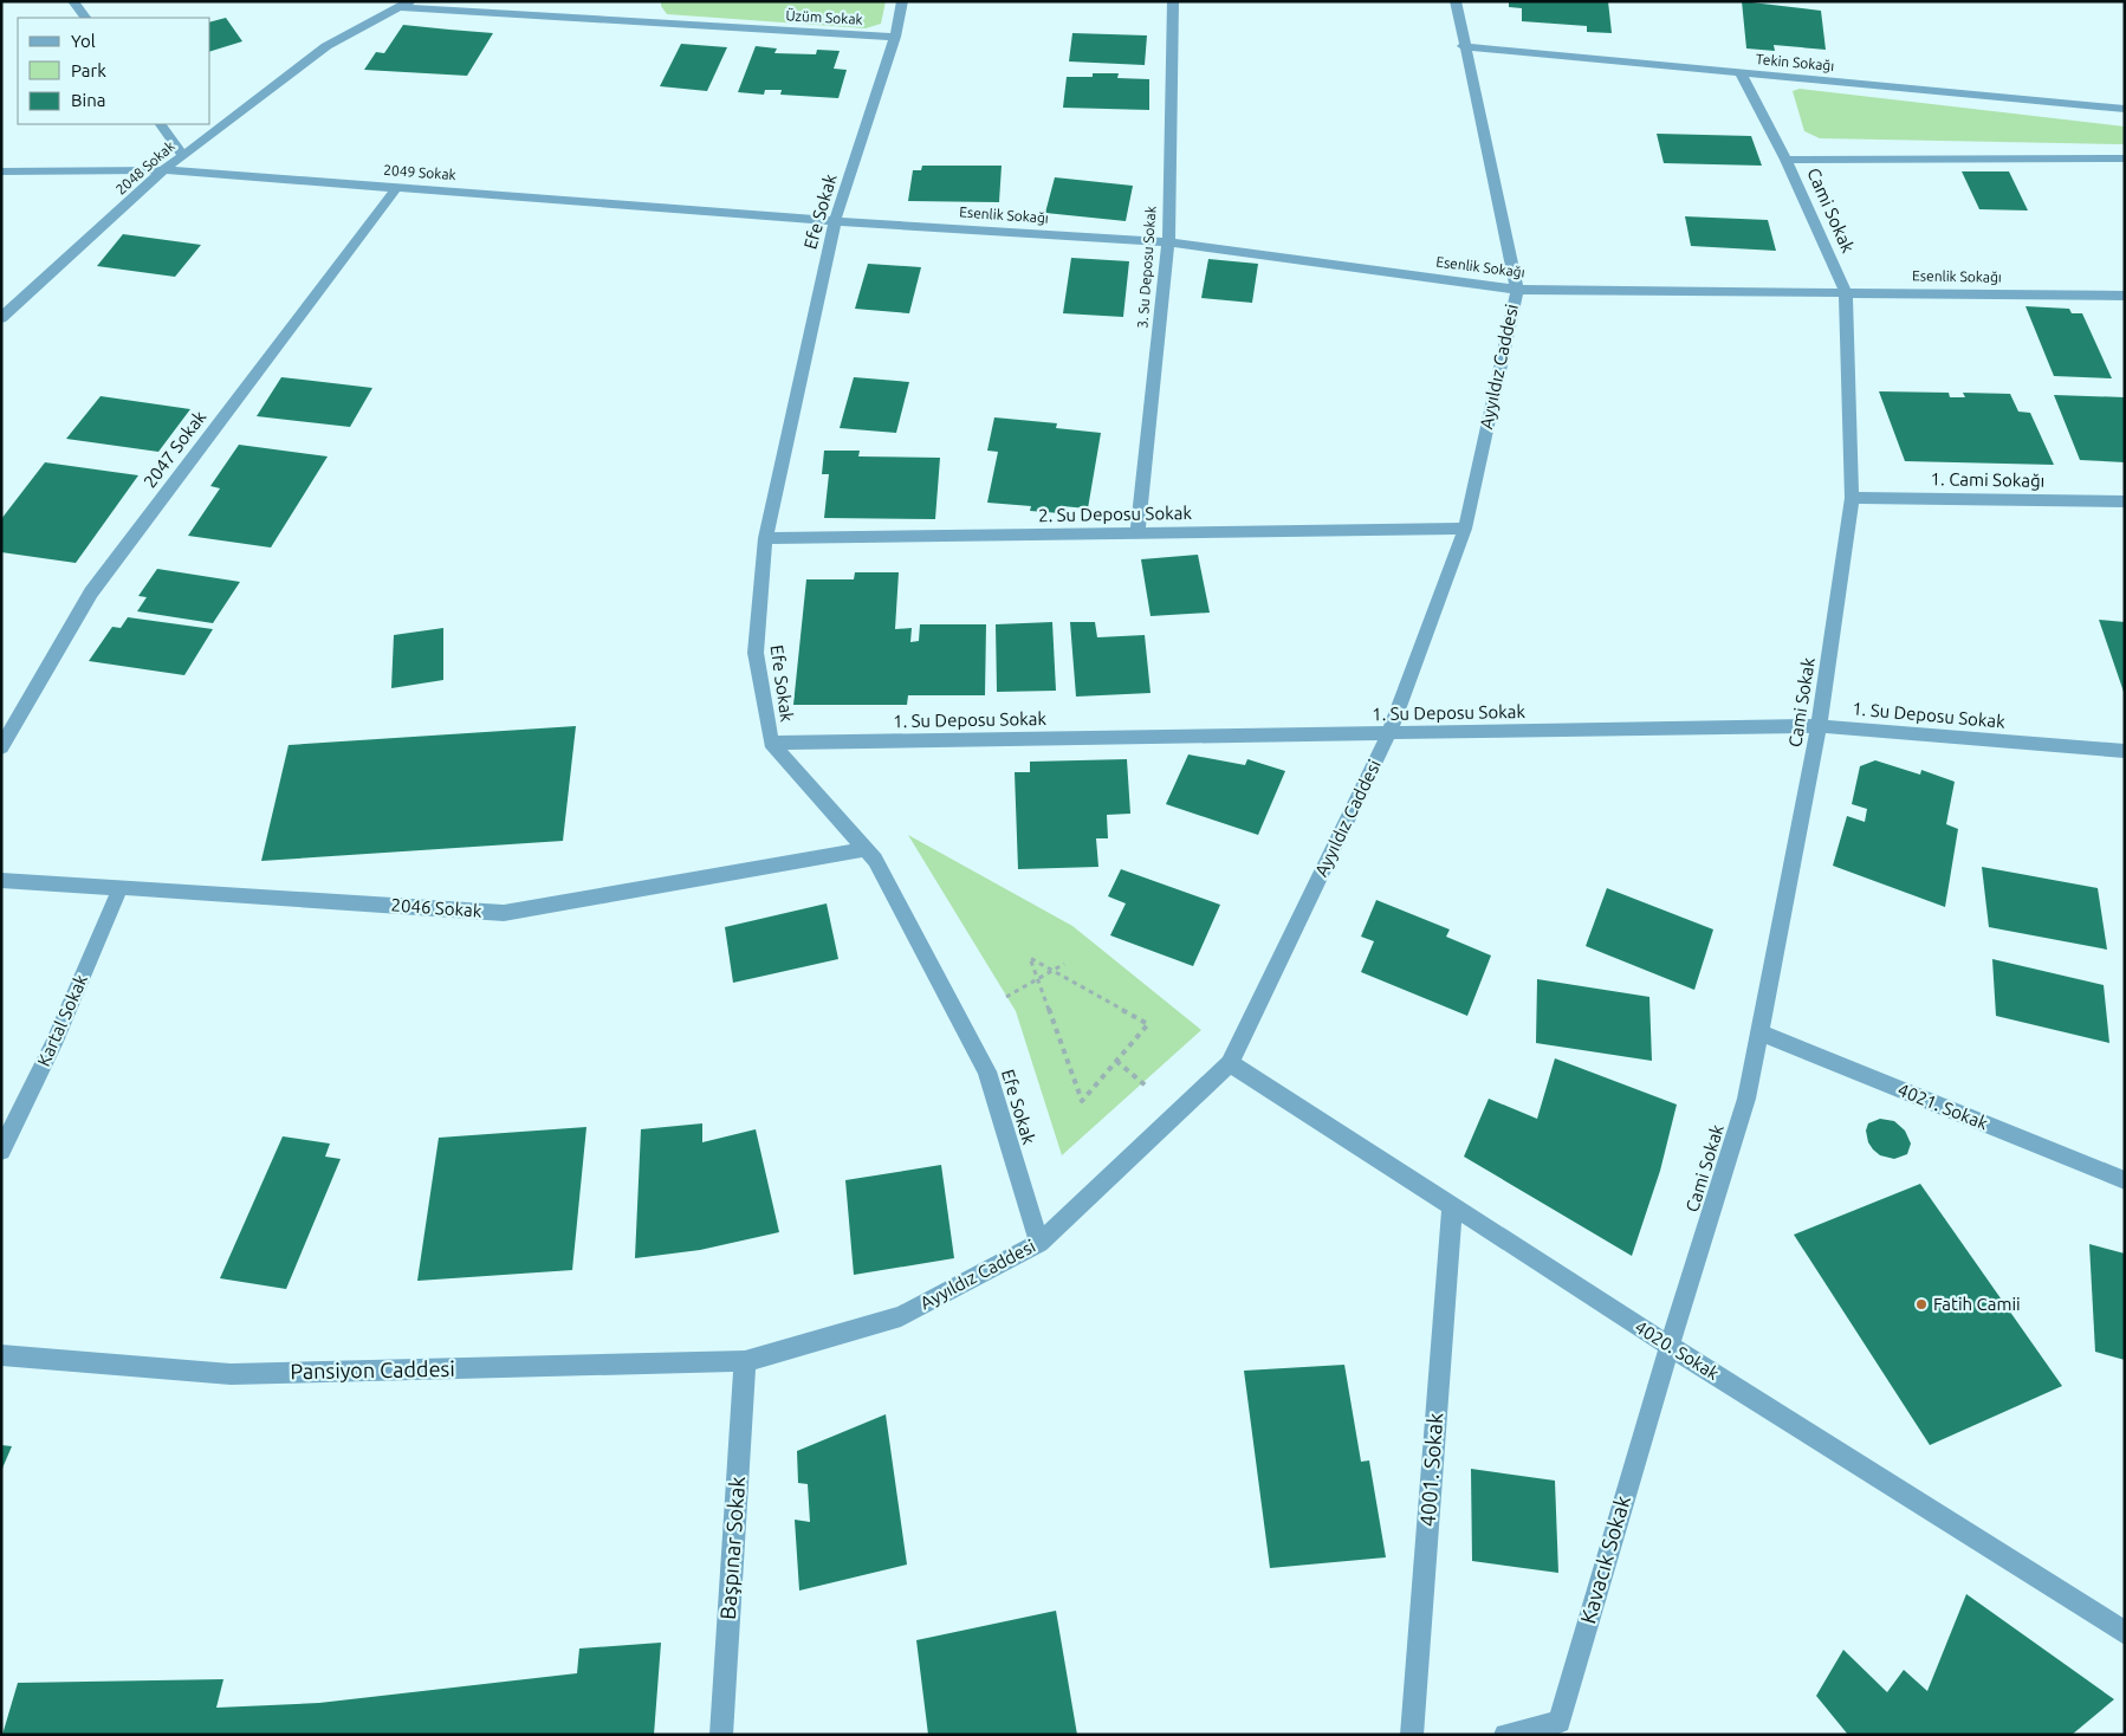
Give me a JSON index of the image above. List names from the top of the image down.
{
  "streets": {
    "street": [
      "Üzüm Sokak",
      "Tekin Sokağı",
      "2048 Sokak",
      "2049 Sokak",
      "Cami Sokak",
      "Efe Sokak",
      "Esenlik Sokağı",
      "3. Su Deposu Sokak",
      "Ayyıldız Caddesi",
      "2047 Sokak",
      "1. Cami Sokağı",
      "2. Su Deposu Sokak",
      "1. Su Deposu Sokak",
      "2046 Sokak",
      "Kartal Sokak",
      "4021. Sokak",
      "4020. Sokak",
      "Pansiyon Caddesi",
      "4001. Sokak",
      "Başpınar Sokak",
      "Kavacık Sokak"
    ]
  },
  "crossings": [
    ["Üzüm Sokak", "2048 Sokak"],
    ["Üzüm Sokak", "Efe Sokak"],
    ["Tekin Sokağı", "Cami Sokak"],
    ["Tekin Sokağı", "Ayyıldız Caddesi"],
    ["2048 Sokak", "2049 Sokak"],
    ["2049 Sokak", "Efe Sokak"],
    ["2049 Sokak", "Esenlik Sokağı"],
    ["2049 Sokak", "2047 Sokak"],
    ["Cami Sokak", "Esenlik Sokağı"],
    ["Cami Sokak", "1. Cami Sokağı"],
    ["Cami Sokak", "1. Su Deposu Sokak"],
    ["Cami Sokak", "4021. Sokak"],
    ["Cami Sokak", "4020. Sokak"],
    ["Cami Sokak", "Kavacık Sokak"],
    ["Efe Sokak", "Esenlik Sokağı"],
    ["Efe Sokak", "Ayyıldız Caddesi"],
    ["Efe Sokak", "2. Su Deposu Sokak"],
    ["Efe Sokak", "1. Su Deposu Sokak"],
    ["Efe Sokak", "2046 Sokak"],
    ["Esenlik Sokağı", "3. Su Deposu Sokak"],
    ["Esenlik Sokağı", "Ayyıldız Caddesi"],
    ["3. Su Deposu Sokak", "2. Su Deposu Sokak"],
    ["Ayyıldız Caddesi", "2. Su Deposu Sokak"],
    ["Ayyıldız Caddesi", "1. Su Deposu Sokak"],
    ["Ayyıldız Caddesi", "4020. Sokak"],
    ["Ayyıldız Caddesi", "Pansiyon Caddesi"],
    ["Ayyıldız Caddesi", "Başpınar Sokak"],
    ["2046 Sokak", "Kartal Sokak"],
    ["4020. Sokak", "4001. Sokak"],
    ["4020. Sokak", "Kavacık Sokak"],
    ["Pansiyon Caddesi", "Başpınar Sokak"]
  ],
  "places": ["Fatih Camii"],
  "legend": ["Yol", "Park", "Bina"]
}
